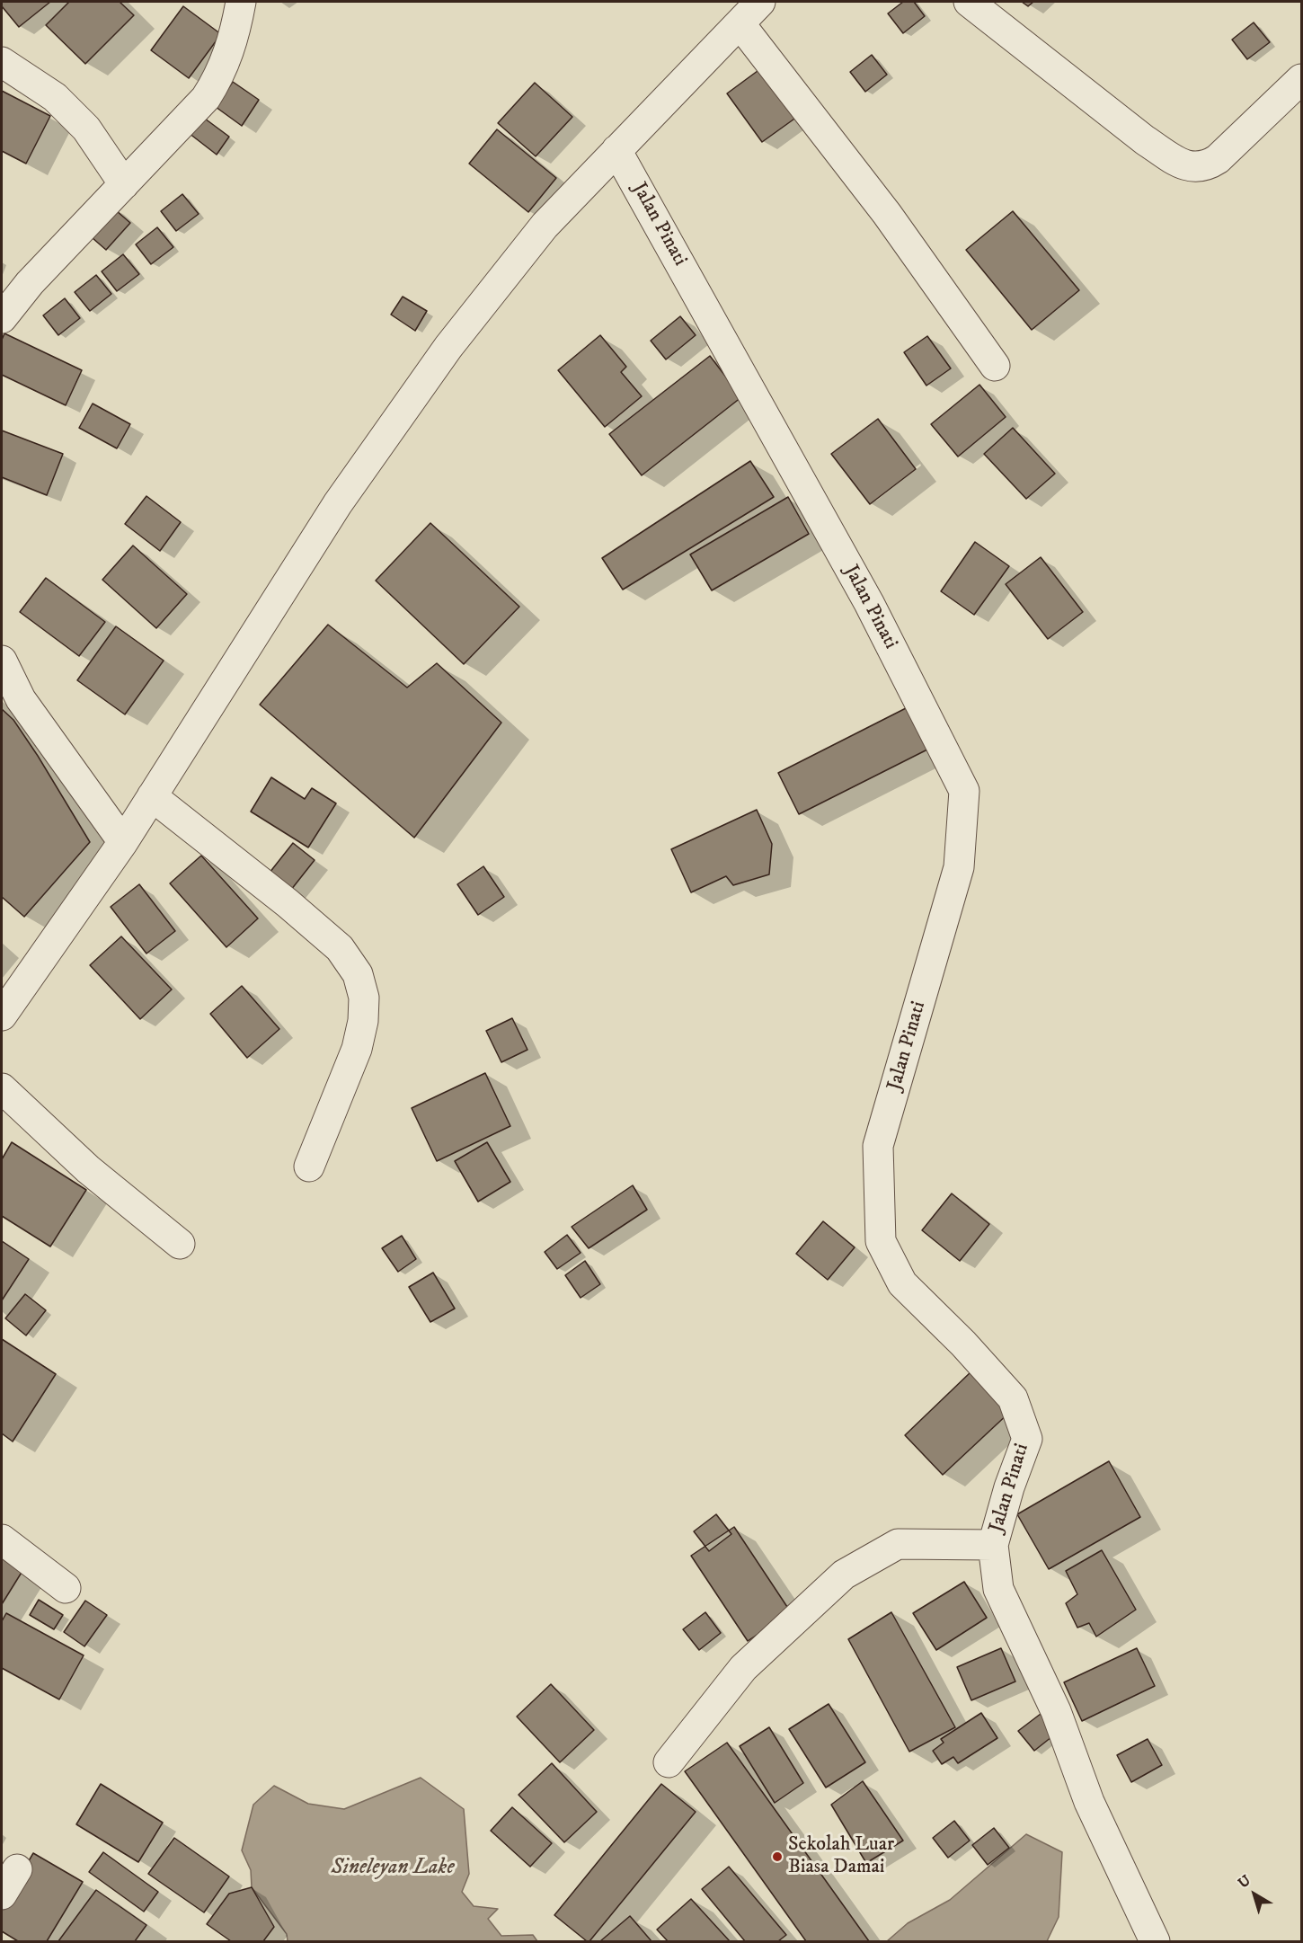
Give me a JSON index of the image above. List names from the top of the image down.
{
  "streets": {
    "street": ["Jalan Pinati"]
  },
  "water": ["Sineleyan Lake"],
  "places": ["Sekolah Luar Biasa Damai"],
  "north": "top left"
}
